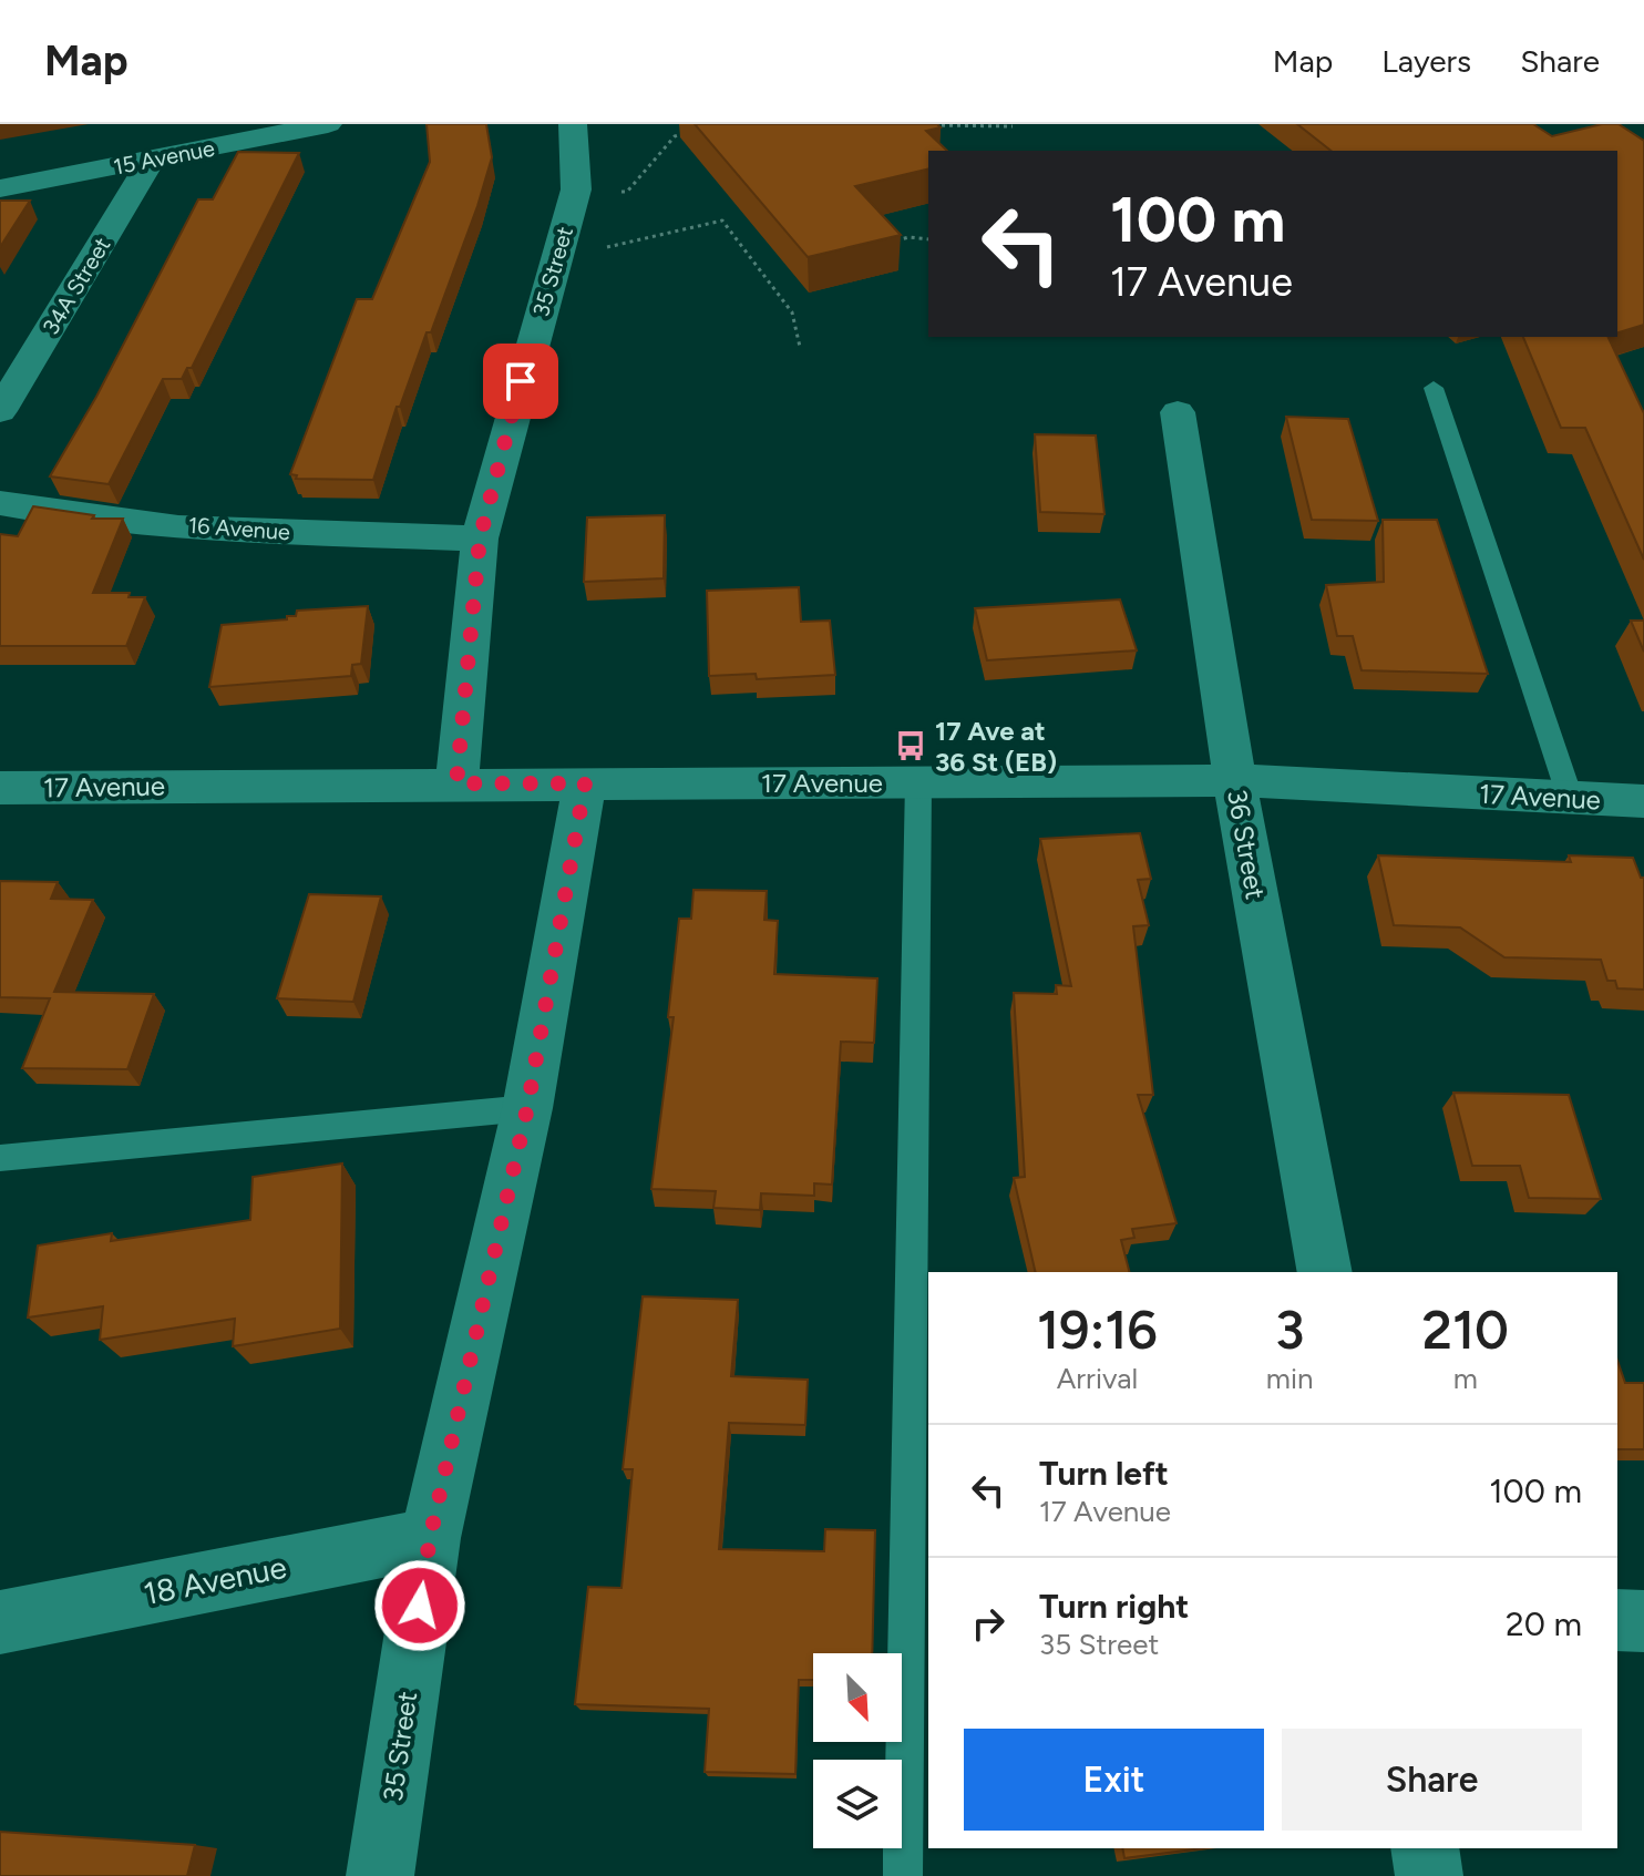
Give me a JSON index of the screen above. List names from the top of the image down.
{
  "streets": {
    "street": [
      "15 Avenue",
      "35 Street",
      "34A Street",
      "16 Avenue",
      "17 Avenue",
      "36 Street",
      "18 Avenue"
    ]
  },
  "crossings": [
    ["15 Avenue", "34A Street"],
    ["35 Street", "16 Avenue"],
    ["35 Street", "17 Avenue"],
    ["35 Street", "18 Avenue"],
    ["17 Avenue", "36 Street"]
  ],
  "places": {
    "bus stop": ["17 Ave at 36 St (EB)"]
  },
  "north": "bottom right",
  "page": {
    "header": "Map",
    "nav": ["Map", "Layers", "Share"],
    "turn": ["100 m", "17 Avenue"],
    "eta": [
      "19:16",
      "Arrival",
      "3",
      "min",
      "210",
      "m"
    ],
    "list": [
      {
        "name": "Turn left",
        "note": "17 Avenue",
        "value": "100 m"
      },
      {
        "name": "Turn right",
        "note": "35 Street",
        "value": "20 m"
      }
    ],
    "buttons": ["Exit", "Share"]
  }
}
